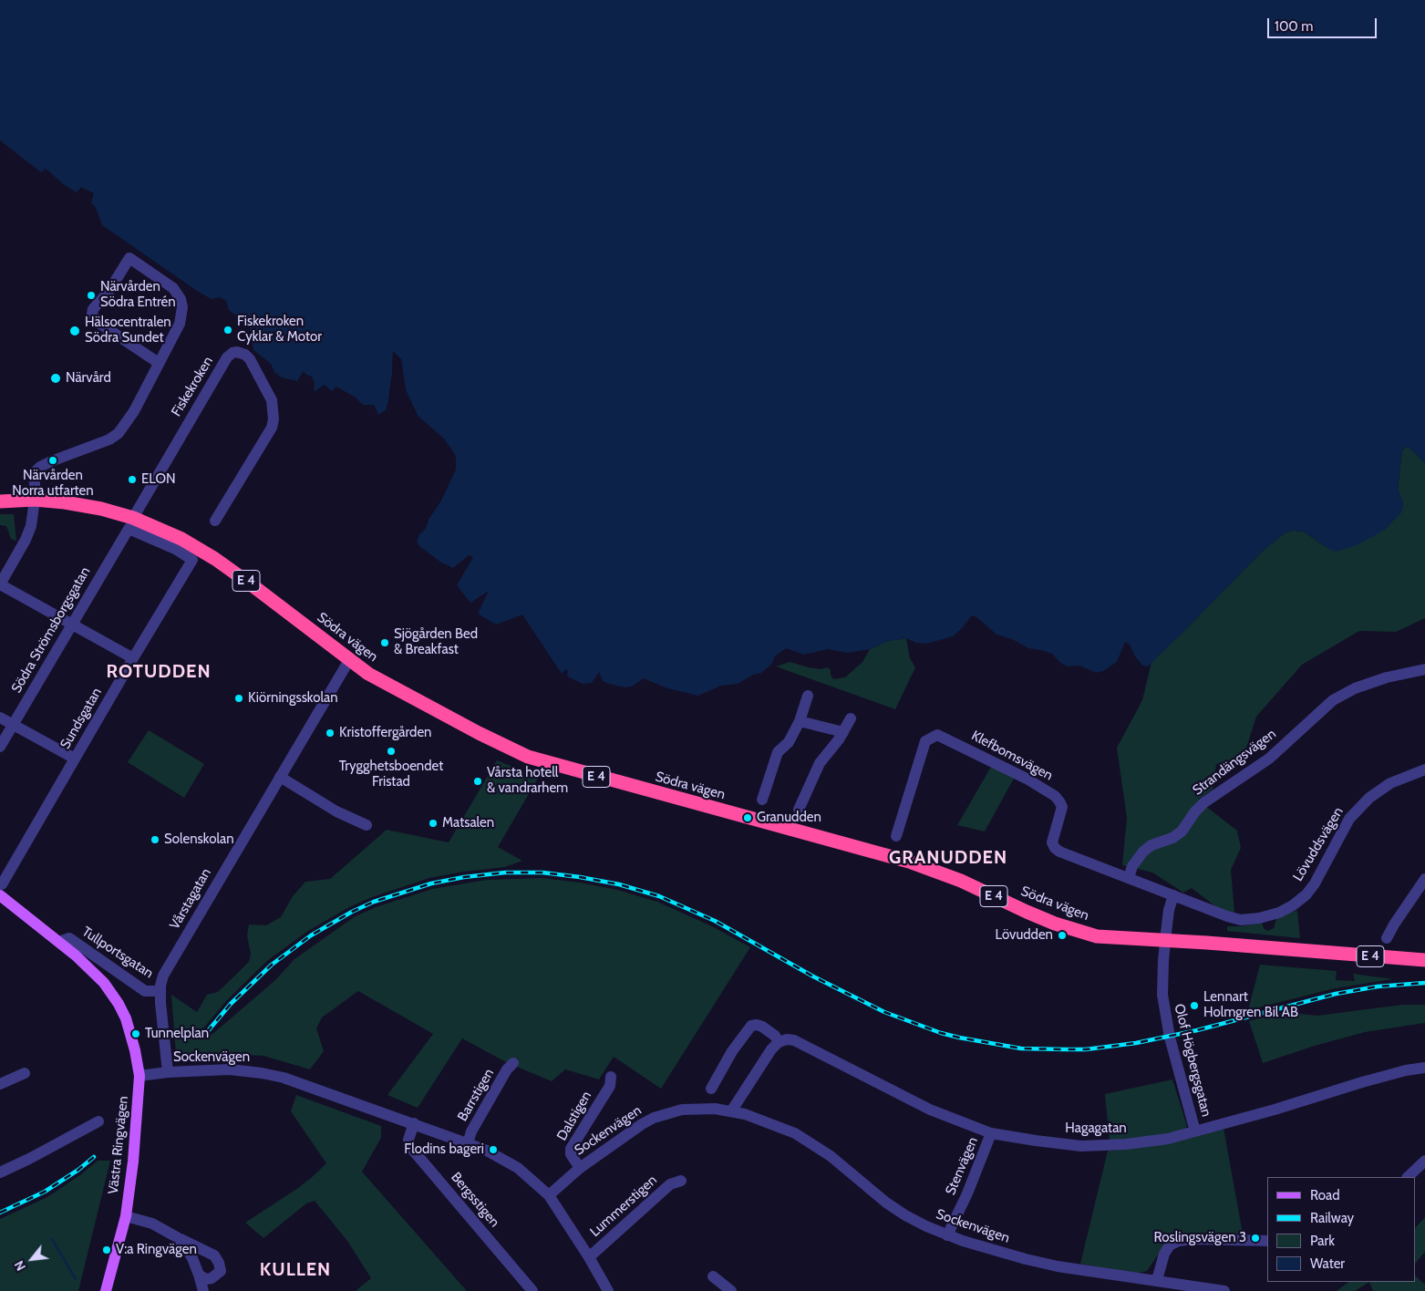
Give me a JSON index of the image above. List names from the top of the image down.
{
  "streets": {
    "highway": ["E 4", "Södra vägen"],
    "main road": ["Tullportsgatan", "Västra Ringvägen"],
    "street": [
      "Fiskekroken",
      "Södra Strömsborgsgatan",
      "Sundsgatan",
      "Klefbomsvägen",
      "Strandängsvägen",
      "Lövuddsvägen",
      "Vårstagatan",
      "Sockenvägen",
      "Olof Högbergsgatan",
      "Barrstigen",
      "Dalstigen",
      "Hagagatan",
      "Stenvägen",
      "Bergsstigen",
      "Lummerstigen"
    ]
  },
  "crossings": [
    ["Fiskekroken", "Södra Strömsborgsgatan"],
    ["Fiskekroken", "Södra vägen"],
    ["Fiskekroken", "Sundsgatan"],
    ["Södra Strömsborgsgatan", "Södra vägen"],
    ["Södra Strömsborgsgatan", "Sundsgatan"],
    ["Södra vägen", "Sundsgatan"],
    ["Södra vägen", "Vårstagatan"],
    ["Södra vägen", "Olof Högbergsgatan"],
    ["Sundsgatan", "Tullportsgatan"],
    ["Klefbomsvägen", "Strandängsvägen"],
    ["Klefbomsvägen", "Lövuddsvägen"],
    ["Vårstagatan", "Tullportsgatan"],
    ["Vårstagatan", "Sockenvägen"],
    ["Tullportsgatan", "Sockenvägen"],
    ["Tullportsgatan", "Västra Ringvägen"],
    ["Sockenvägen", "Barrstigen"],
    ["Sockenvägen", "Dalstigen"],
    ["Sockenvägen", "Västra Ringvägen"],
    ["Sockenvägen", "Stenvägen"],
    ["Sockenvägen", "Bergsstigen"],
    ["Olof Högbergsgatan", "Hagagatan"],
    ["Hagagatan", "Stenvägen"]
  ],
  "districts": ["ROTUDDEN", "GRANUDDEN", "KULLEN"],
  "places": [
    "Närvården Södra Entrén",
    "Fiskekroken Cyklar & Motor",
    "Hälsocentralen Södra Sundet",
    "Närvård",
    "Närvården Norra utfarten",
    "ELON",
    "Sjögården Bed & Breakfast",
    "Kiörningsskolan",
    "Kristoffergården",
    "Trygghetsboendet Fristad",
    "Vårsta hotell & vandrarhem",
    "Granudden",
    "Matsalen",
    "Solenskolan",
    "Lövudden",
    "Lennart Holmgren Bil AB",
    "Tunnelplan",
    "Flodins bageri",
    "Roslingsvägen 3",
    "V:a Ringvägen"
  ],
  "legend": [
    "Road",
    "Railway",
    "Park",
    "Water"
  ],
  "scale_bar": "100 m",
  "north": "bottom left"
}
